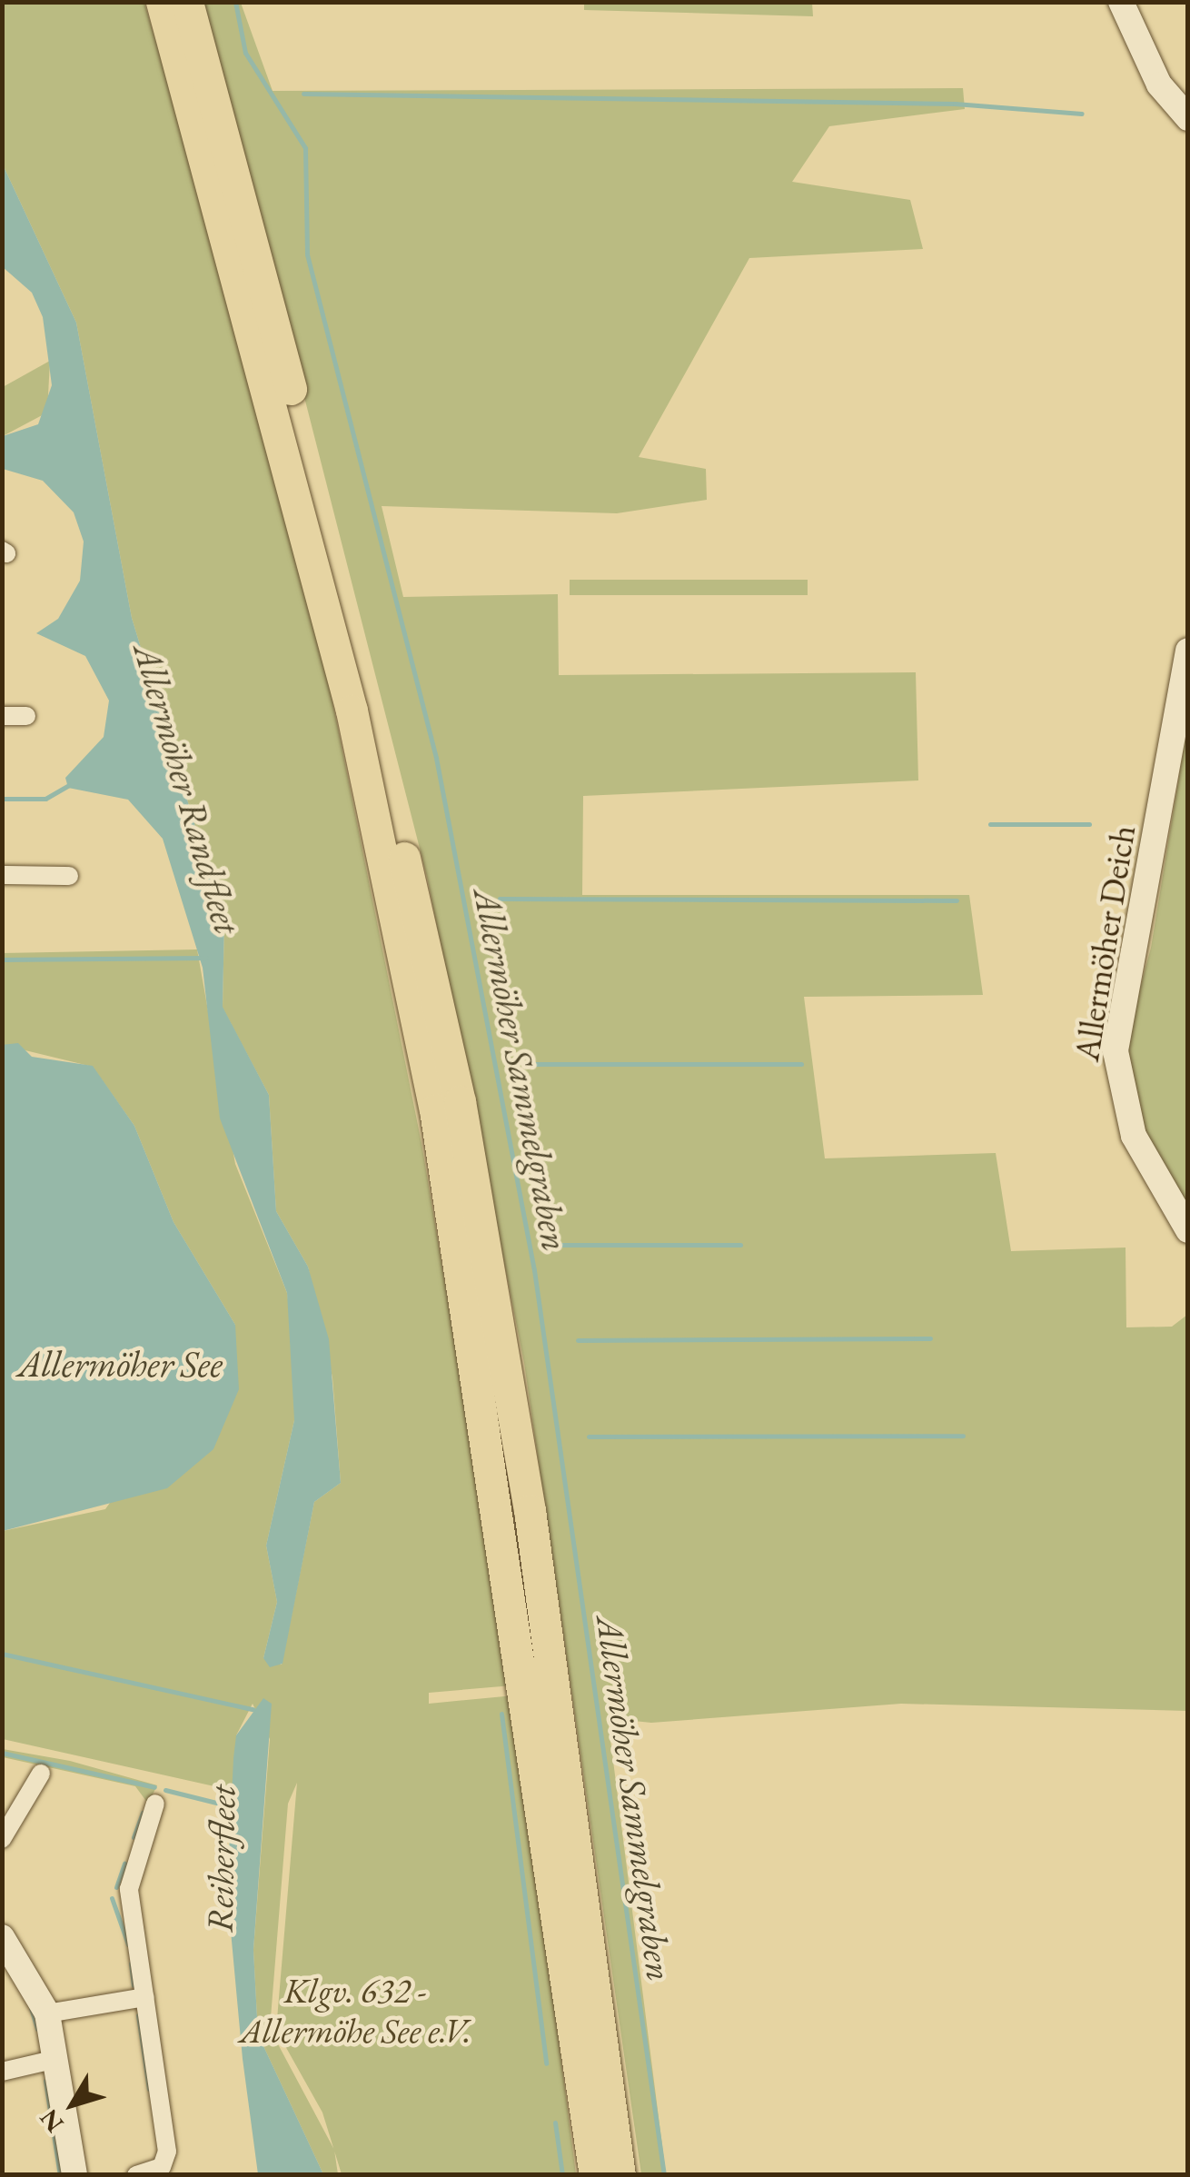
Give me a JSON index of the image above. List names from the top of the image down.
{
  "streets": {
    "street": ["Allermöher Deich"]
  },
  "water": [
    "Allermöher Randfleet",
    "Allermöher Sammelgraben",
    "Allermöher See",
    "Reiherfleet"
  ],
  "parks": ["Klgv. 632 - Allermöhe See e.V."],
  "north": "bottom left"
}
